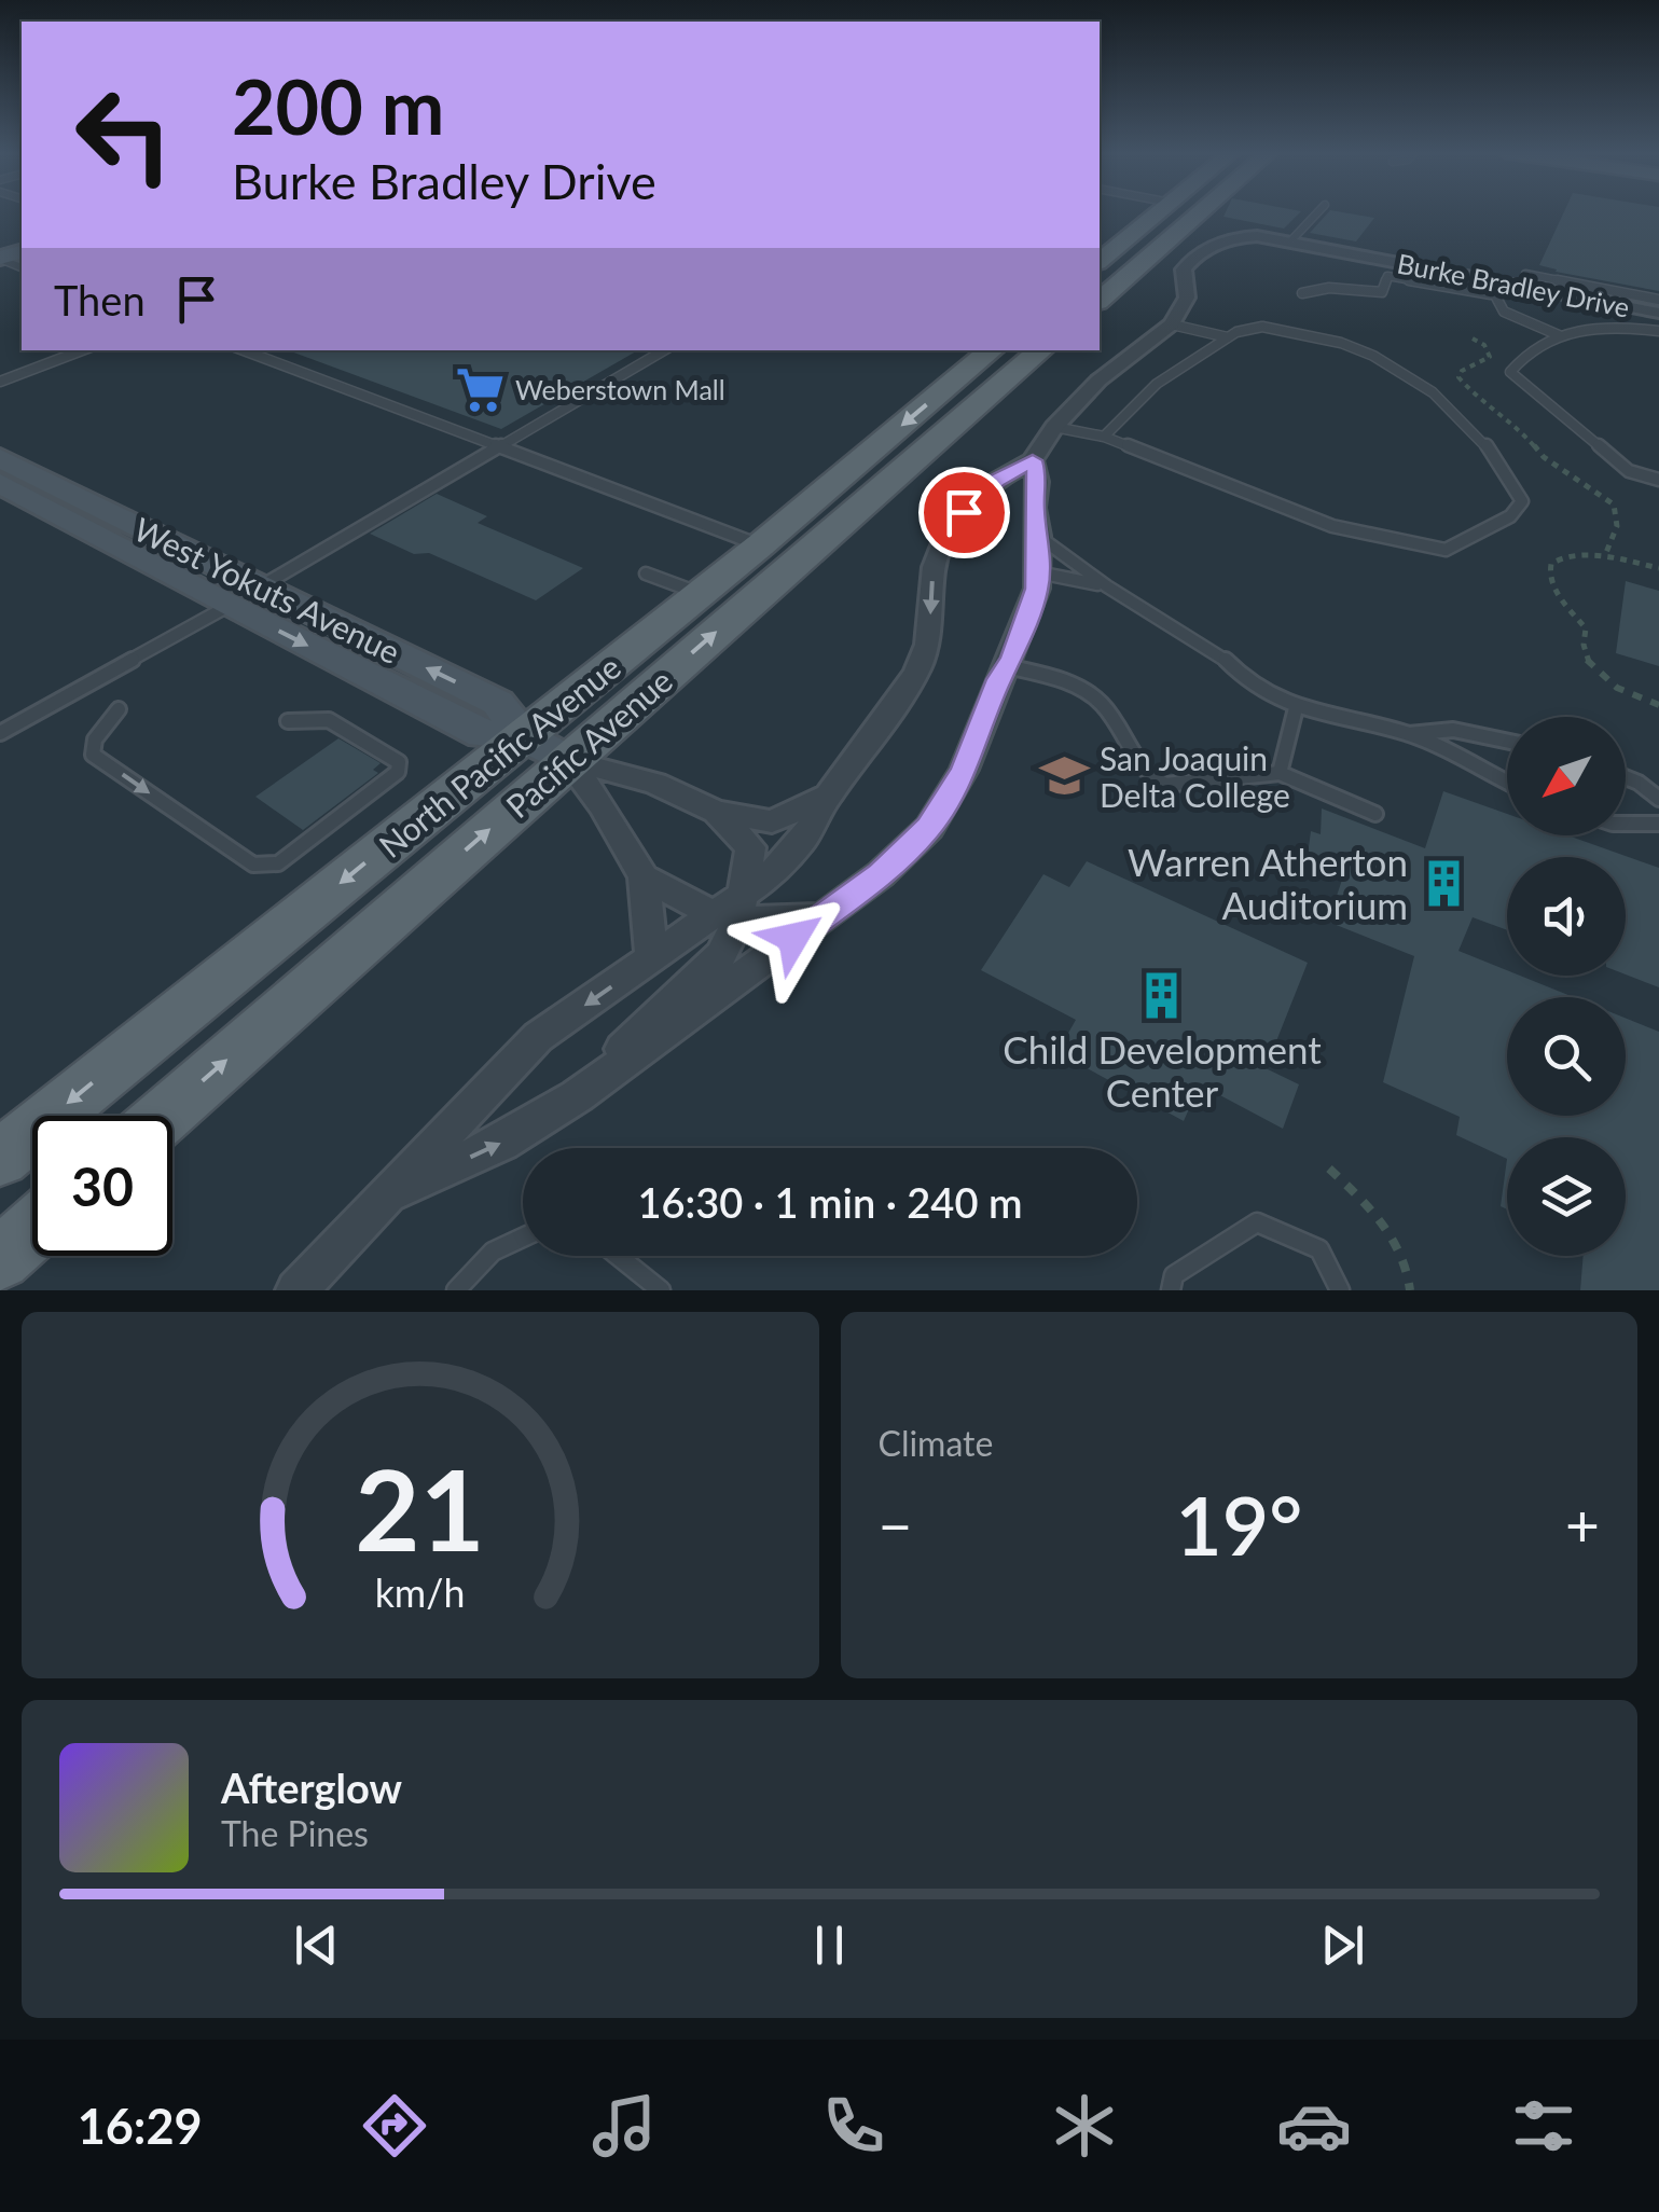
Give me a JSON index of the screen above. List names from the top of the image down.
{
  "streets": {
    "main road": ["Pacific Avenue", "North Pacific Avenue"],
    "street": ["Burke Bradley Drive", "West Yokuts Avenue"]
  },
  "crossings": [
    ["West Yokuts Avenue", "Pacific Avenue"],
    ["West Yokuts Avenue", "North Pacific Avenue"]
  ],
  "one_way": ["Pacific Avenue", "North Pacific Avenue"],
  "places": {
    "supermarket": ["Weberstown Mall"],
    "school or university": ["San Joaquin Delta College"],
    "building": ["Warren Atherton Auditorium", "Child Development Center"]
  },
  "north": "bottom left",
  "page": {
    "turn": ["200 m", "Burke Bradley Drive"],
    "then": "Then",
    "limit": "30",
    "trip": "16:30 · 1 min · 240 m",
    "tile": "Climate",
    "heat": ["−", "19°", "+"],
    "song": ["Afterglow", "The Pines"],
    "tabs": "16:29",
    "gauge": ["21", "km/h"]
  }
}
